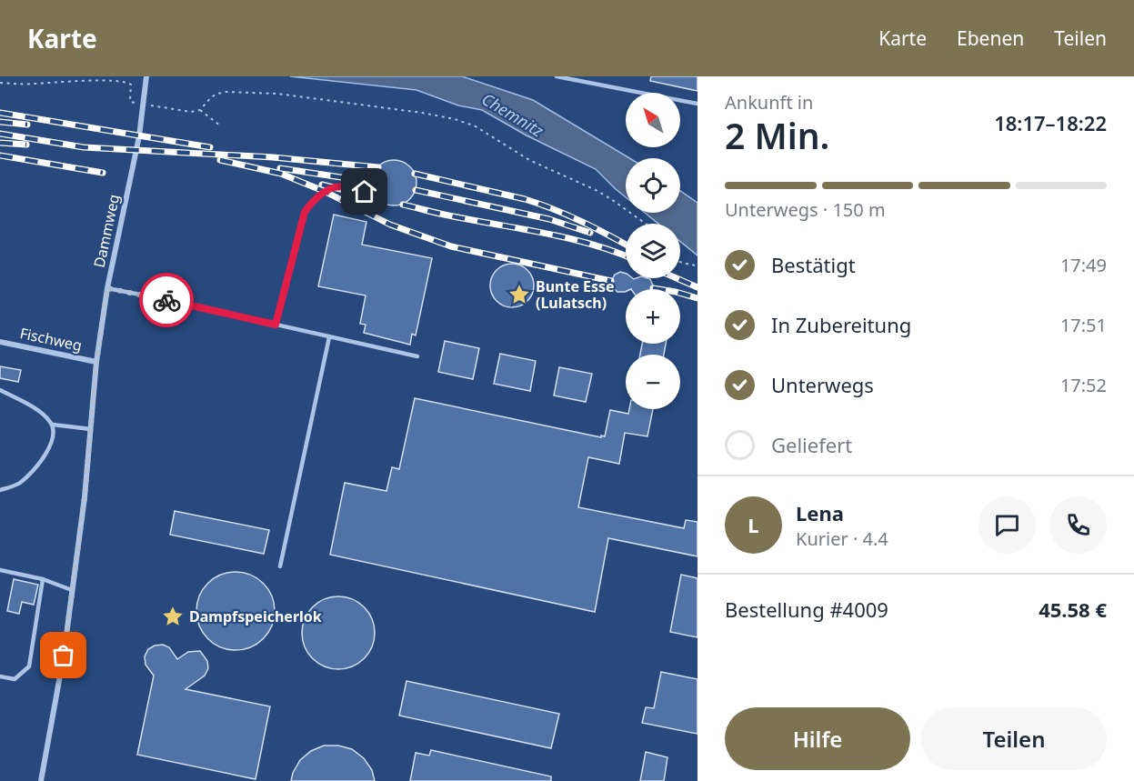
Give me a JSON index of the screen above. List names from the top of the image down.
{
  "streets": {
    "street": ["Dammweg", "Fischweg"]
  },
  "crossings": [
    ["Dammweg", "Fischweg"]
  ],
  "water": ["Chemnitz"],
  "places": {
    "place": ["Bunte Esse (Lulatsch)", "Dampfspeicherlok"]
  },
  "north": "top left",
  "page": {
    "header": "Karte",
    "nav": ["Karte", "Ebenen", "Teilen"],
    "heading": ["2 Min.", "Ankunft in", "18:17–18:22"],
    "panel": [
      "Lena",
      "Kurier · 4.4",
      "Bestellung #4009",
      "45.58 €"
    ],
    "map_buttons": ["+", "−"],
    "bar": "Unterwegs · 150 m",
    "list": [
      ["Bestätigt", "17:49"],
      ["In Zubereitung", "17:51"],
      ["Unterwegs", "17:52"],
      "Geliefert"
    ],
    "round": "L",
    "buttons": ["Hilfe", "Teilen"]
  }
}
